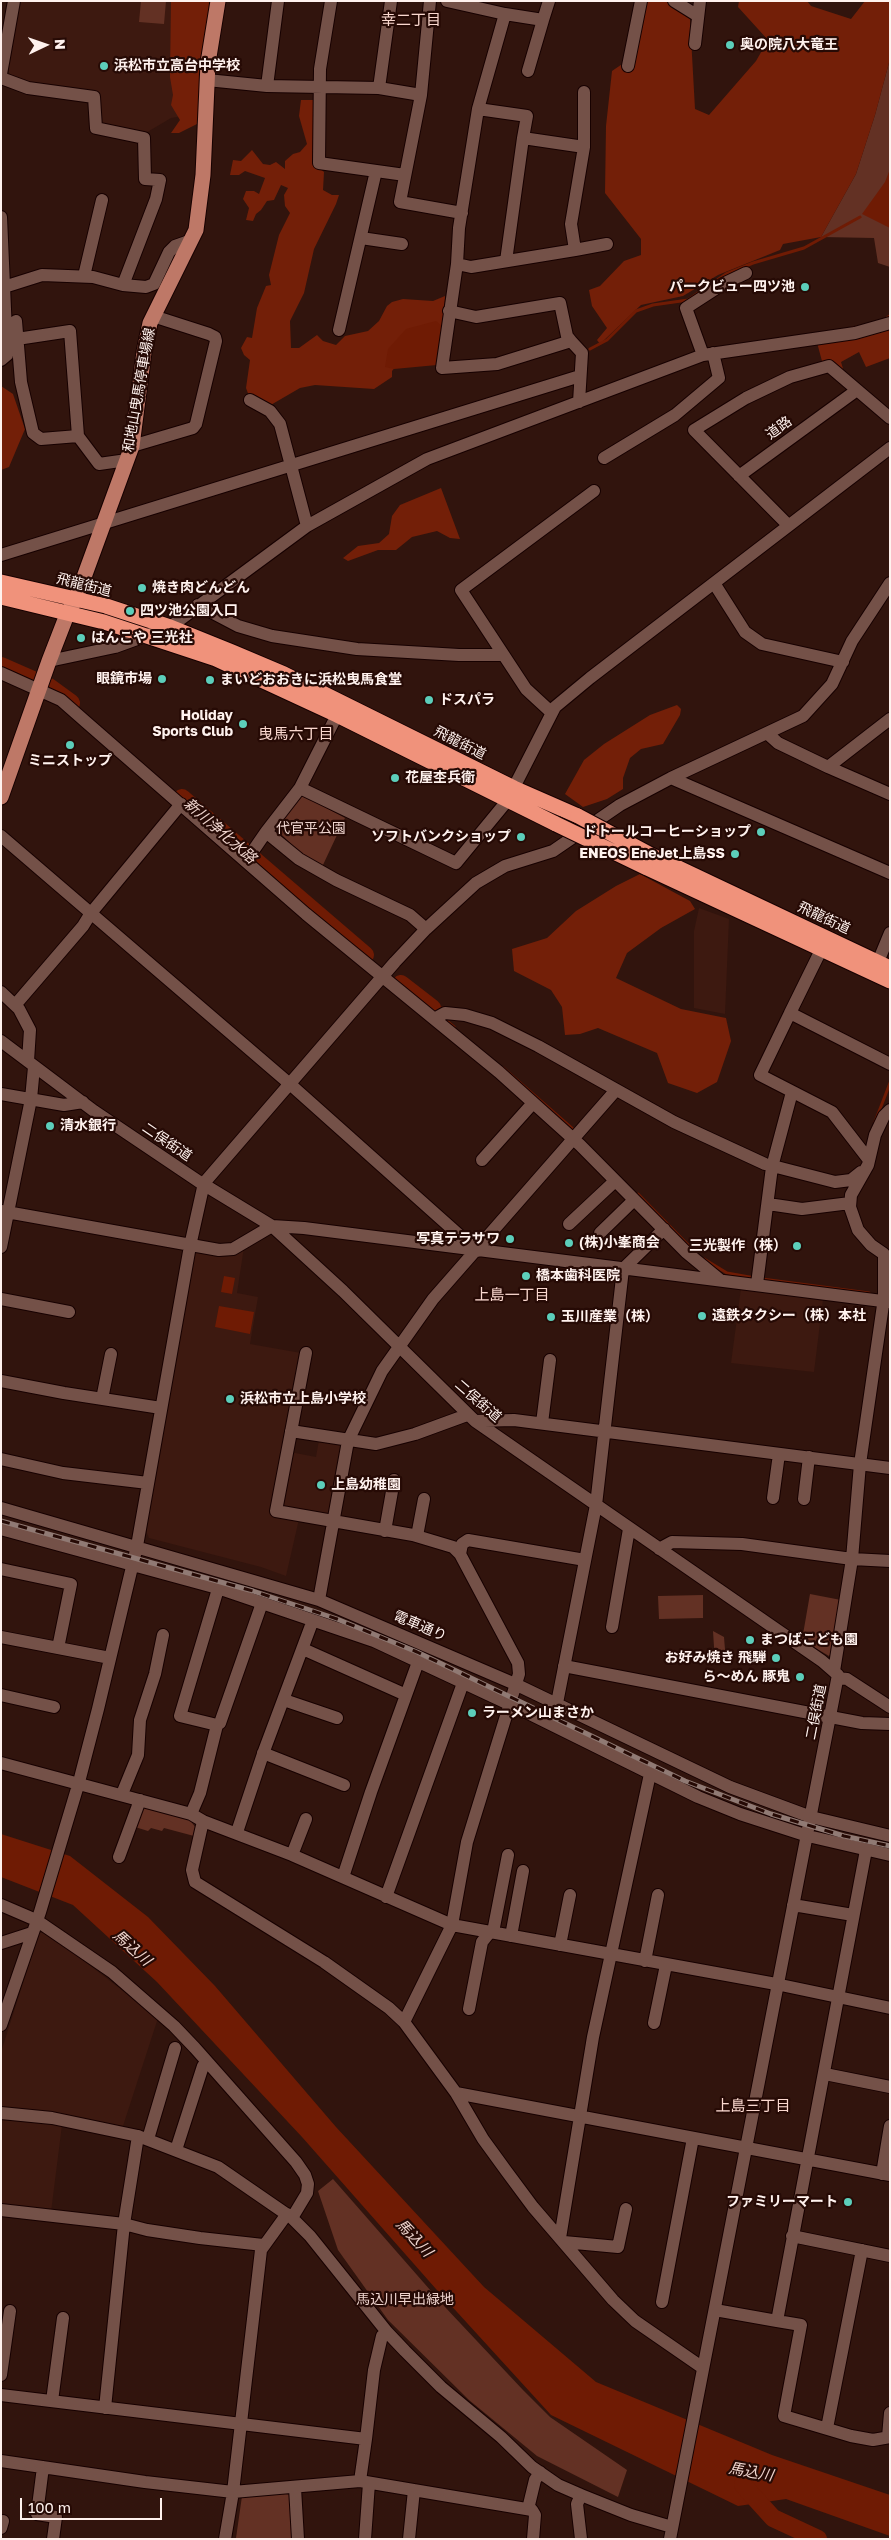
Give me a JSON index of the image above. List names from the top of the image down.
{
  "streets": {
    "highway": ["飛龍街道"],
    "main road": ["和地山曳馬停車場線"],
    "street": ["道路", "二俣街道", "電車通り"]
  },
  "crossings": [
    ["和地山曳馬停車場線", "飛龍街道"],
    ["二俣街道", "電車通り"]
  ],
  "districts": [
    "幸二丁目",
    "曳馬六丁目",
    "上島一丁目",
    "上島三丁目"
  ],
  "water": ["新川浄化水路", "馬込川"],
  "parks": ["代官平公園", "馬込川早出緑地"],
  "places": [
    "奥の院八大竜王",
    "浜松市立高台中学校",
    "パークビュー四ツ池",
    "焼き肉どんどん",
    "四ツ池公園入口",
    "はんこや 三光社",
    "眼鏡市場",
    "まいどおおきに浜松曳馬食堂",
    "ドスパラ",
    "Holiday Sports Club",
    "ミニストップ",
    "花屋杢兵衛",
    "ドトールコーヒーショップ",
    "ソフトバンクショップ",
    "ENEOS EneJet上島SS",
    "清水銀行",
    "写真テラサワ",
    "(株)小峯商会",
    "三光製作（株）",
    "橋本歯科医院",
    "遠鉄タクシー（株）本社",
    "玉川産業（株）",
    "浜松市立上島小学校",
    "上島幼稚園",
    "まつばこども園",
    "お好み焼き 飛騨",
    "ら～めん 豚鬼",
    "ラーメン山まさか",
    "ファミリーマート"
  ],
  "scale_bar": "100 m",
  "north": "right"
}
